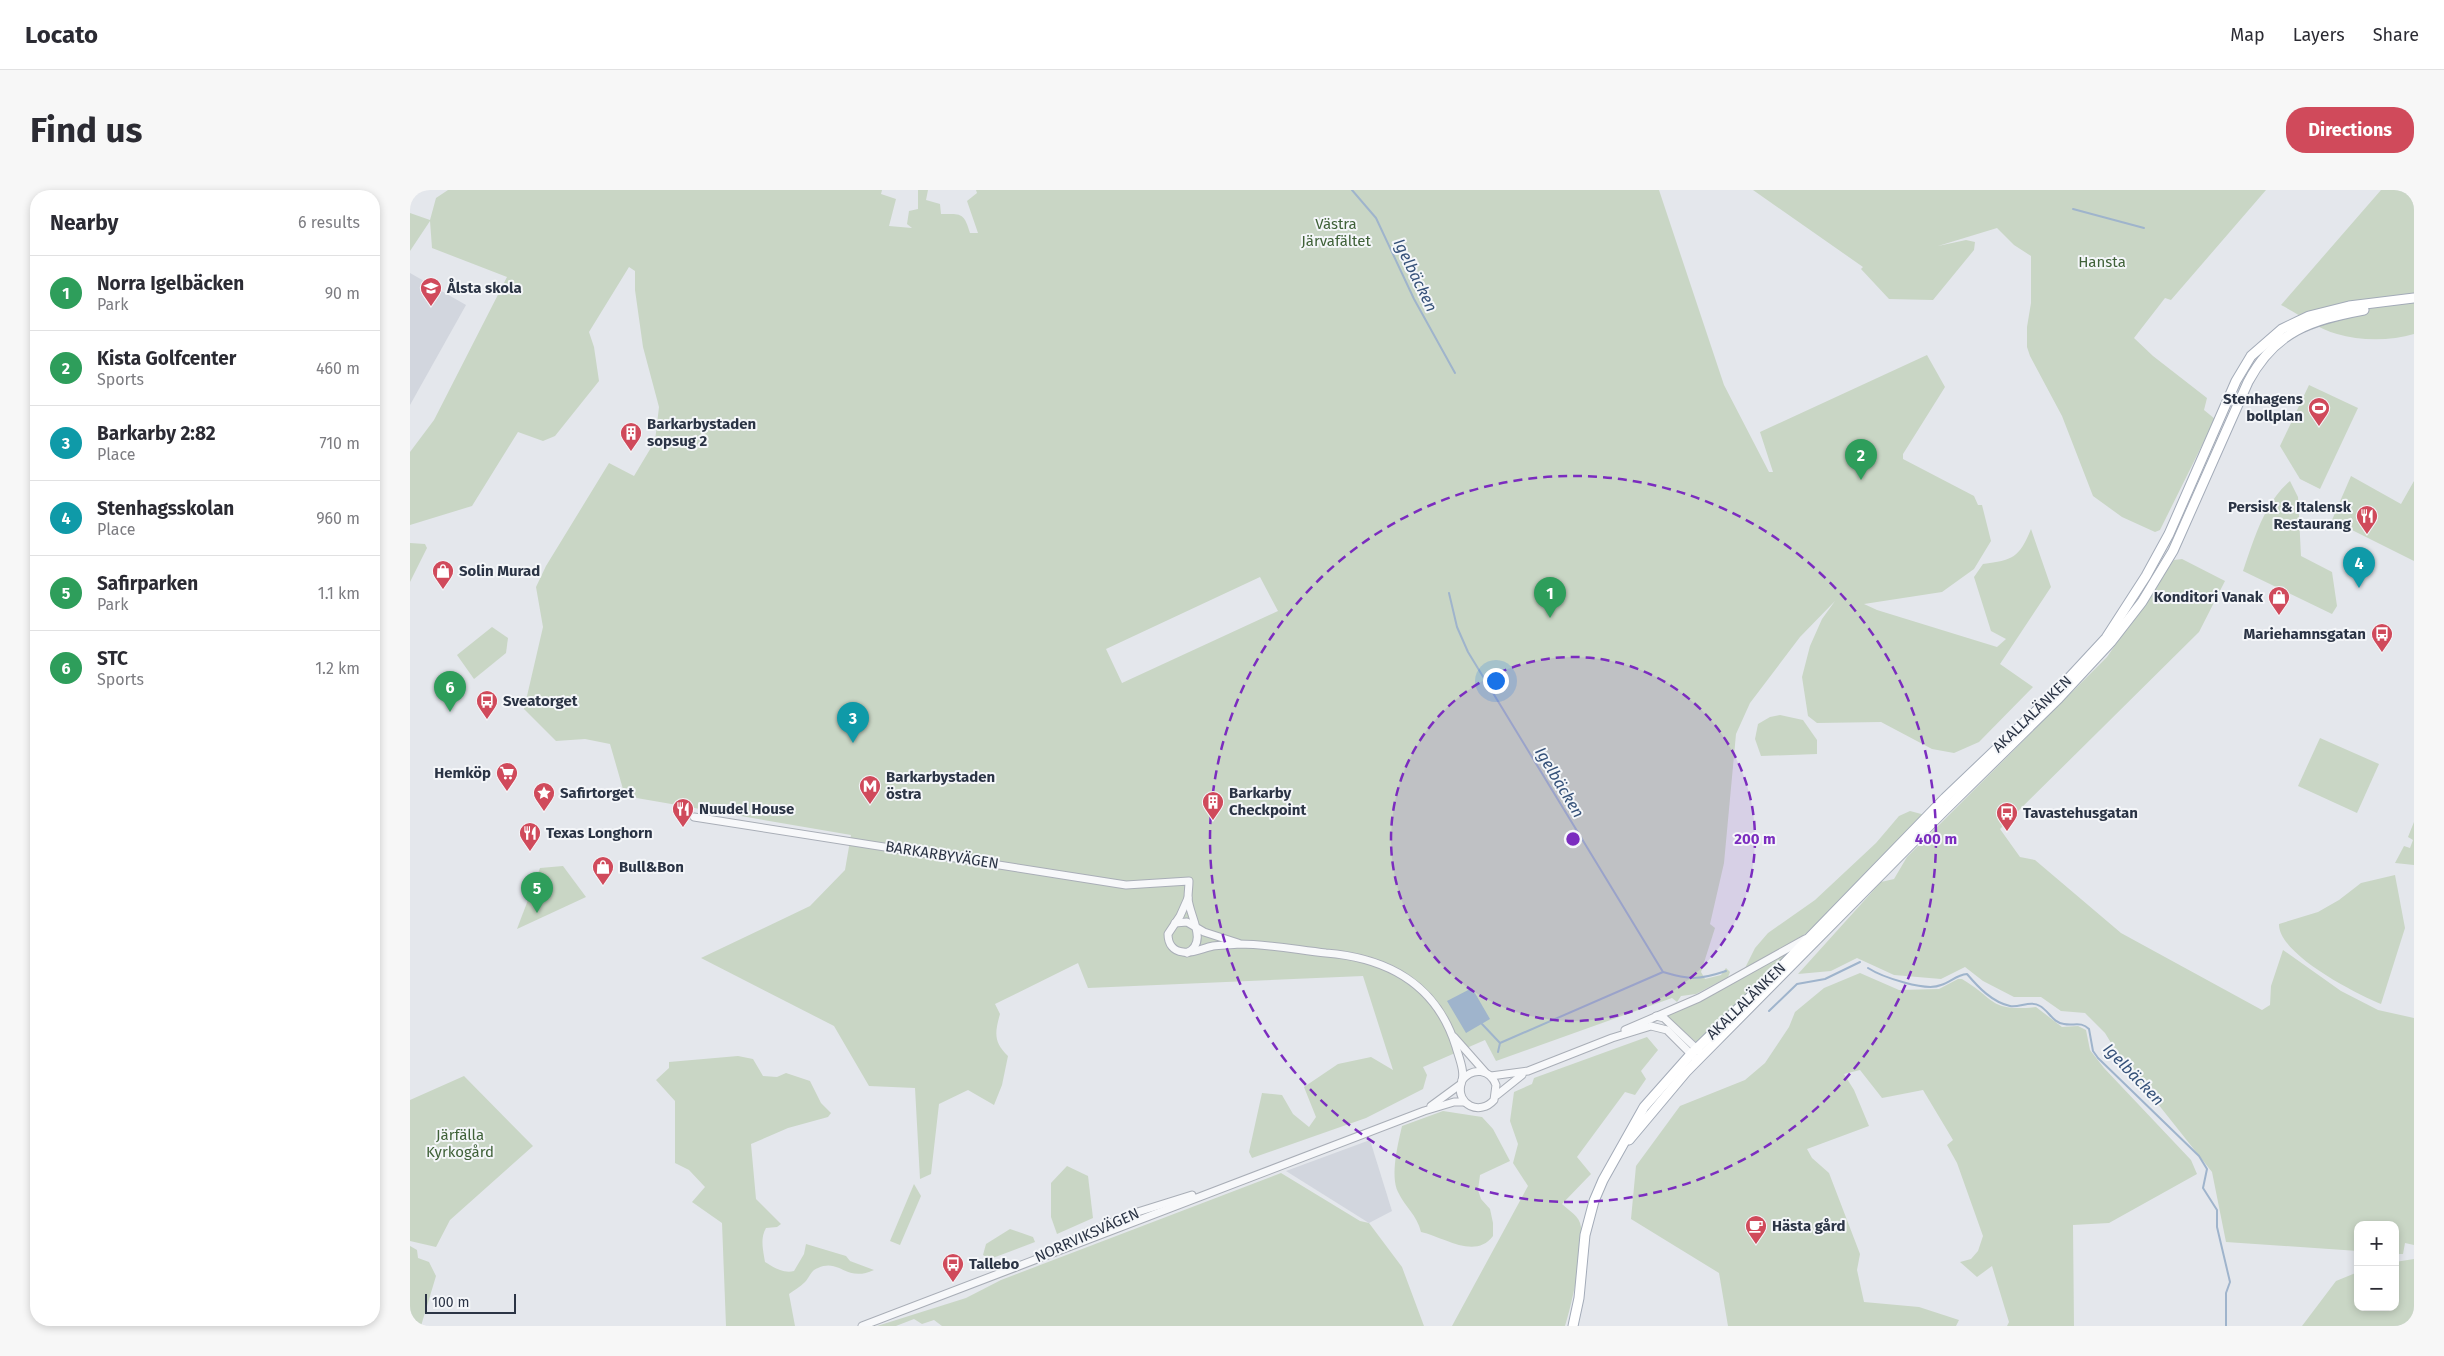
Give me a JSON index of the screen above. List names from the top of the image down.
{
  "streets": {
    "main road": ["AKALLALÄNKEN"],
    "street": ["BARKARBYVÄGEN", "NORRVIKSVÄGEN"]
  },
  "water": ["Igelbäcken"],
  "parks": ["Västra Järvafältet", "Hansta", "Järfälla Kyrkogård"],
  "places": {
    "school or university": ["Ålsta skola"],
    "sports": ["Stenhagens bollplan"],
    "building": ["Barkarbystaden sopsug 2", "Barkarby Checkpoint"],
    "restaurant": ["Persisk & Italensk Restaurang", "Nuudel House", "Texas Longhorn"],
    "shop": ["Solin Murad", "Konditori Vanak", "Bull&Bon"],
    "bus stop": [
      "Mariehamnsgatan",
      "Sveatorget",
      "Tavastehusgatan",
      "Tallebo"
    ],
    "supermarket": ["Hemköp"],
    "metro station": ["Barkarbystaden östra"],
    "place": ["Safirtorget"],
    "cafe": ["Hästa gård"]
  },
  "scale_bar": "100 m",
  "page": {
    "header": "Locato",
    "nav": ["Map", "Layers", "Share"],
    "buttons": "Directions",
    "title": "Find us",
    "heading": ["Nearby", "6 results"],
    "list": [
      {
        "mark": "1",
        "name": "Norra Igelbäcken",
        "note": "Park",
        "value": "90 m"
      },
      {
        "mark": "2",
        "name": "Kista Golfcenter",
        "note": "Sports",
        "value": "460 m"
      },
      {
        "mark": "3",
        "name": "Barkarby 2:82",
        "note": "Place",
        "value": "710 m"
      },
      {
        "mark": "4",
        "name": "Stenhagsskolan",
        "note": "Place",
        "value": "960 m"
      },
      {
        "mark": "5",
        "name": "Safirparken",
        "note": "Park",
        "value": "1.1 km"
      },
      {
        "mark": "6",
        "name": "STC",
        "note": "Sports",
        "value": "1.2 km"
      }
    ],
    "pins": [
      "2",
      "4",
      "1",
      "6",
      "3",
      "5"
    ],
    "map_buttons": ["+", "−"],
    "scale": "100 m"
  },
  "rings": ["200 m", "400 m"]
}
